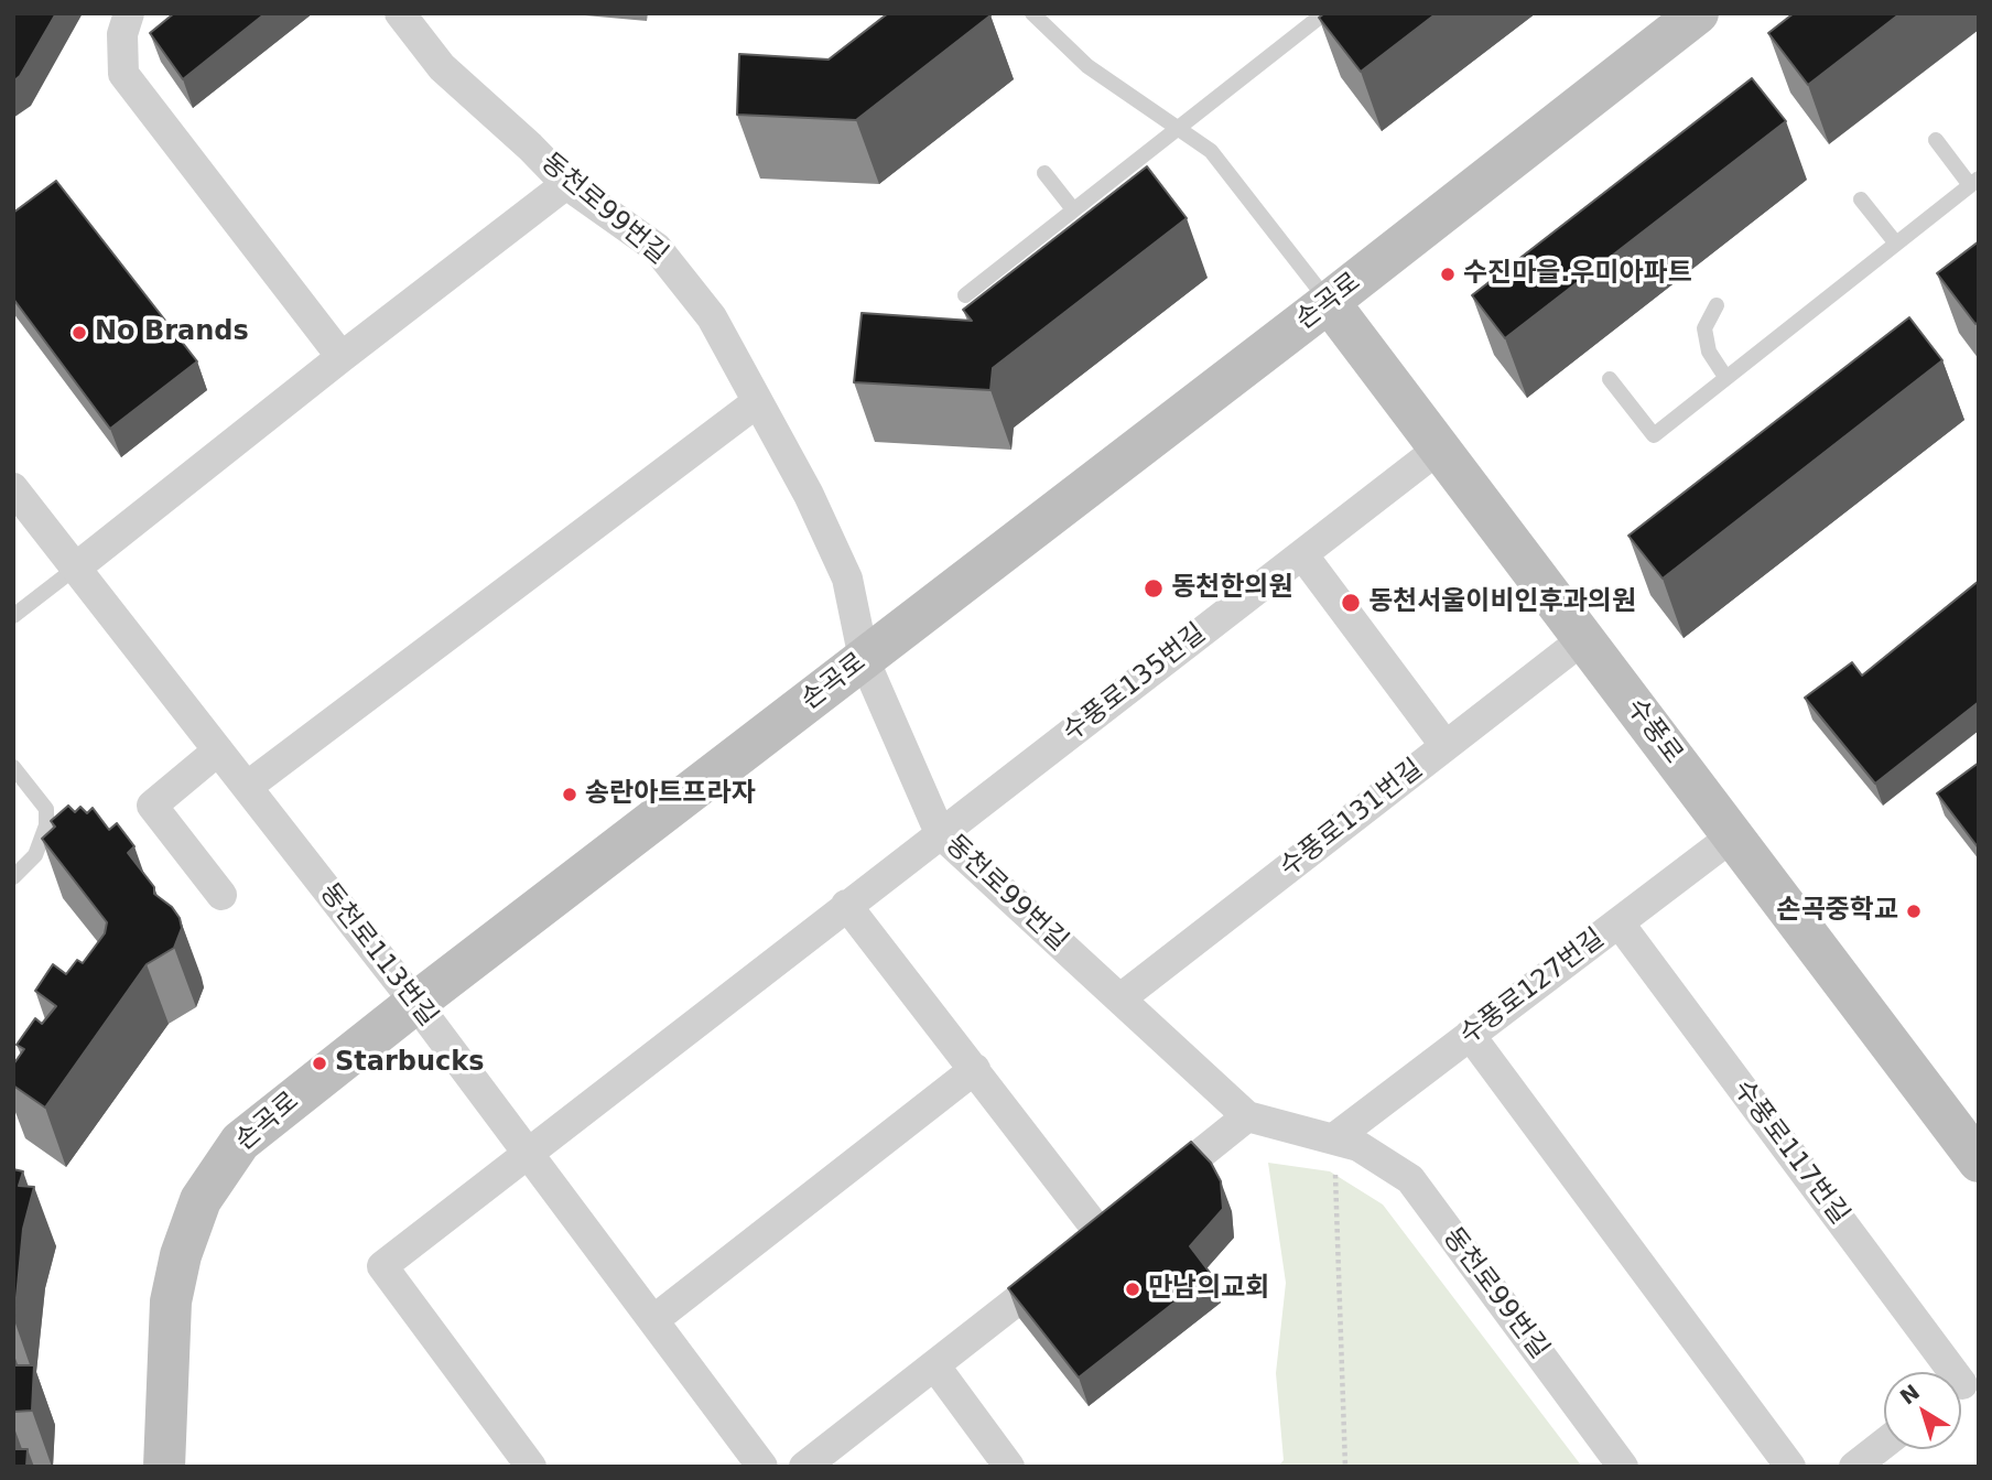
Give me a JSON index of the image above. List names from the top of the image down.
{
  "streets": {
    "street": [
      "동천로99번길",
      "손곡로",
      "수풍로135번길",
      "수풍로",
      "수풍로131번길",
      "동천로113번길",
      "수풍로127번길",
      "수풍로117번길"
    ]
  },
  "crossings": [
    ["동천로99번길", "손곡로"],
    ["동천로99번길", "수풍로135번길"],
    ["동천로99번길", "수풍로131번길"],
    ["동천로99번길", "수풍로127번길"],
    ["손곡로", "수풍로"],
    ["손곡로", "동천로113번길"],
    ["수풍로135번길", "수풍로"],
    ["수풍로135번길", "동천로113번길"],
    ["수풍로", "수풍로131번길"],
    ["수풍로", "수풍로127번길"],
    ["수풍로127번길", "수풍로117번길"]
  ],
  "places": [
    "수진마을.우미아파트",
    "No Brands",
    "동천한의원",
    "동천서울이비인후과의원",
    "송란아트프라자",
    "손곡중학교",
    "Starbucks",
    "만남의교회"
  ],
  "north": "top left"
}
